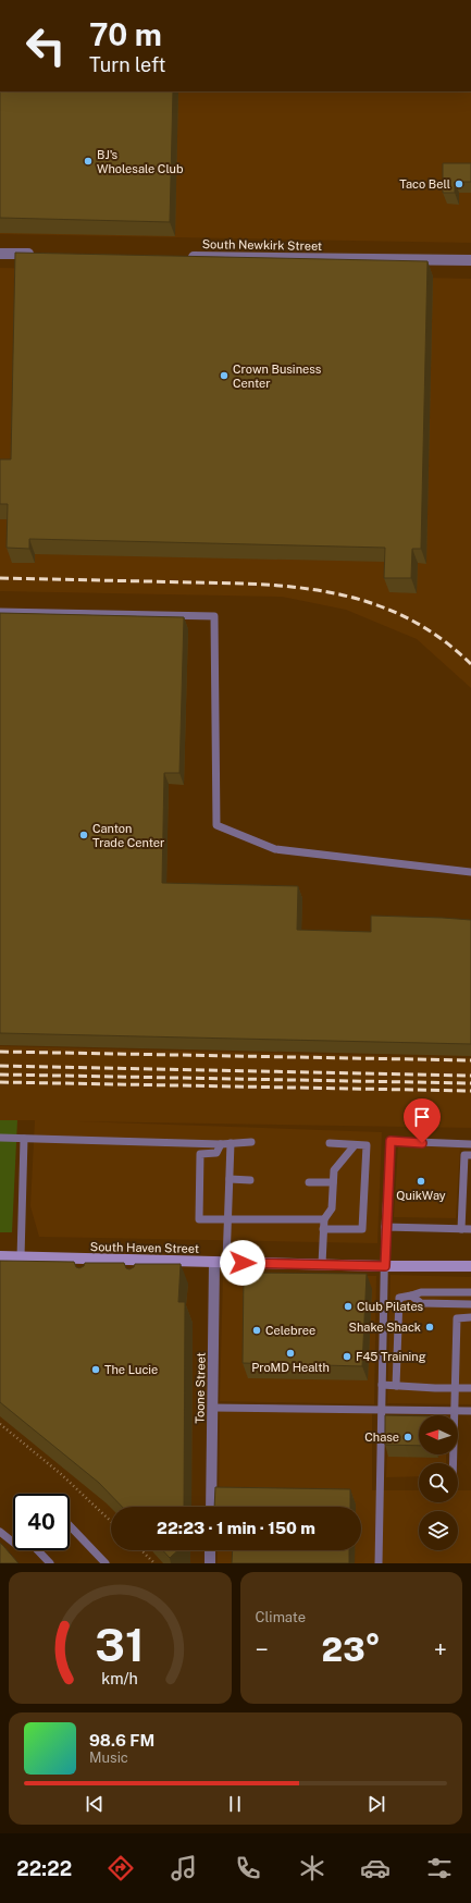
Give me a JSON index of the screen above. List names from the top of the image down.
{
  "streets": {
    "street": ["South Newkirk Street", "South Haven Street", "Toone Street"]
  },
  "crossings": [
    ["South Haven Street", "Toone Street"]
  ],
  "places": [
    "BJ's Wholesale Club",
    "Taco Bell",
    "Crown Business Center",
    "Canton Trade Center",
    "QuikWay",
    "Club Pilates",
    "Shake Shack",
    "Celebree",
    "ProMD Health",
    "F45 Training",
    "The Lucie",
    "Chase"
  ],
  "north": "left",
  "page": {
    "turn": ["70 m", "Turn left"],
    "limit": "40",
    "trip": "22:23 · 1 min · 150 m",
    "tile": "Climate",
    "heat": ["−", "23°", "+"],
    "song": ["98.6 FM", "Music"],
    "tabs": "22:22",
    "gauge": ["31", "km/h"]
  }
}
